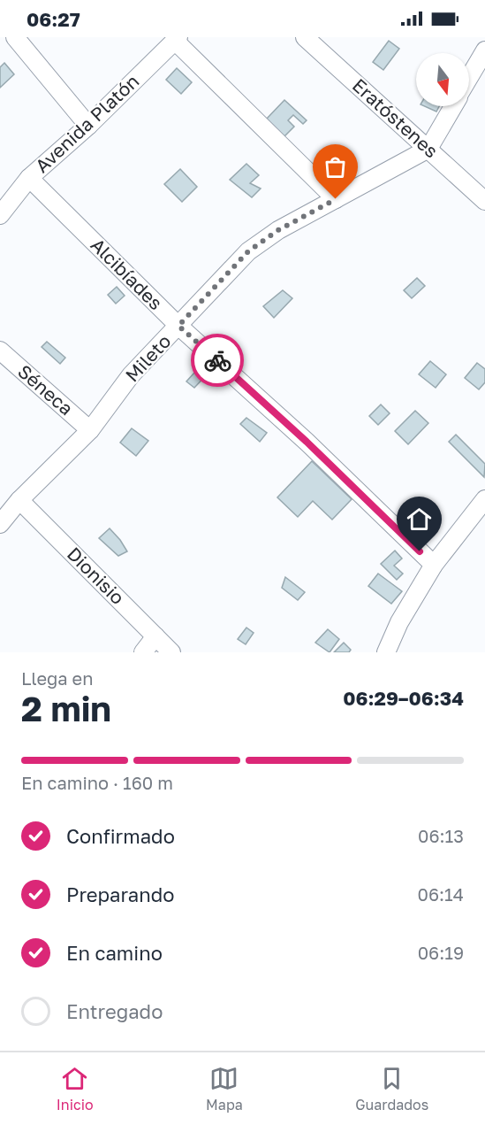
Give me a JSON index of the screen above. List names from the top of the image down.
{
  "streets": {
    "street": [
      "Eratóstenes",
      "Avenida Platón",
      "Alcibíades",
      "Mileto",
      "Séneca",
      "Dionisio"
    ]
  },
  "crossings": [
    ["Eratóstenes", "Mileto"],
    ["Avenida Platón", "Alcibíades"],
    ["Alcibíades", "Mileto"],
    ["Mileto", "Séneca"],
    ["Mileto", "Dionisio"]
  ],
  "north": "bottom",
  "page": {
    "status": "06:27",
    "heading": ["2 min", "Llega en", "06:29–06:34"],
    "bar": "En camino · 160 m",
    "list": [
      ["Confirmado", "06:13"],
      ["Preparando", "06:14"],
      ["En camino", "06:19"],
      "Entregado"
    ],
    "tabs": ["Inicio", "Mapa", "Guardados"]
  }
}
